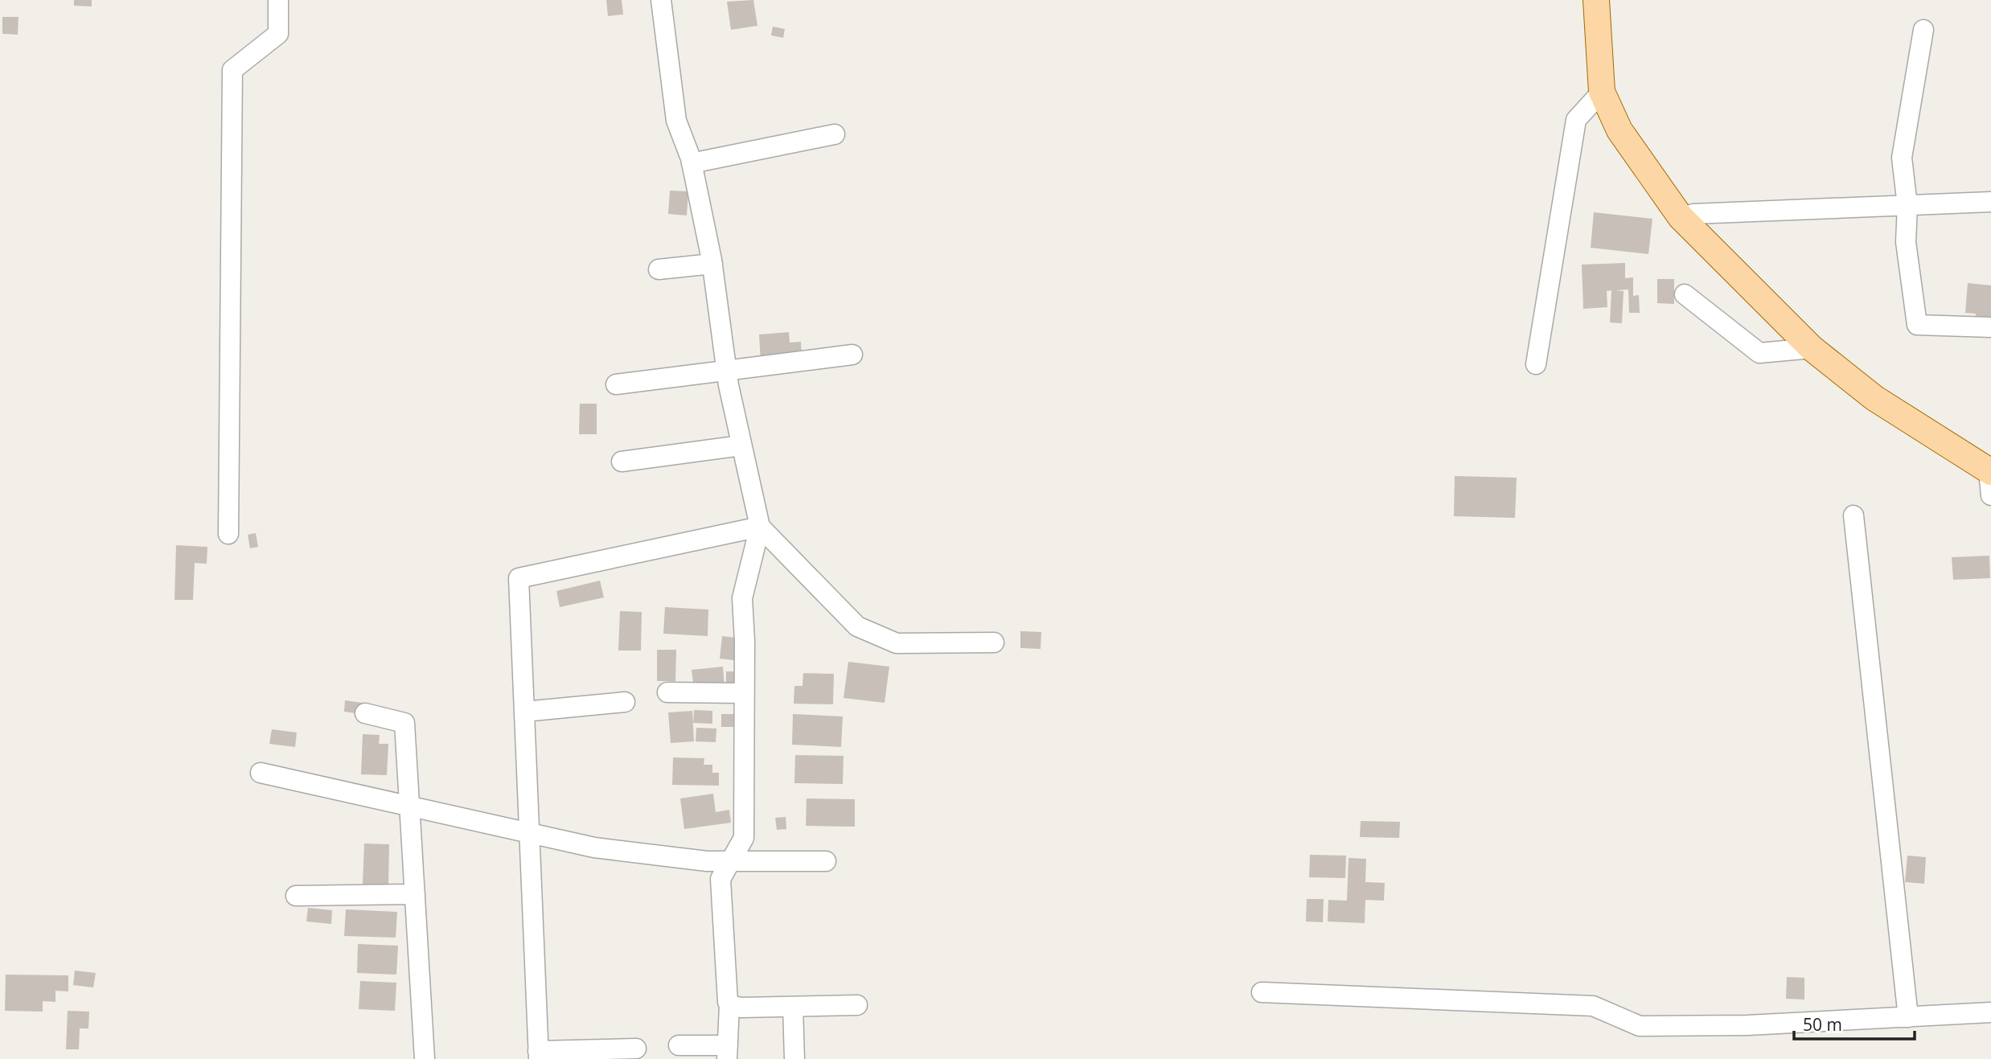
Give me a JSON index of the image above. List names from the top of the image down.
{
  "scale_bar": "50 m"
}
